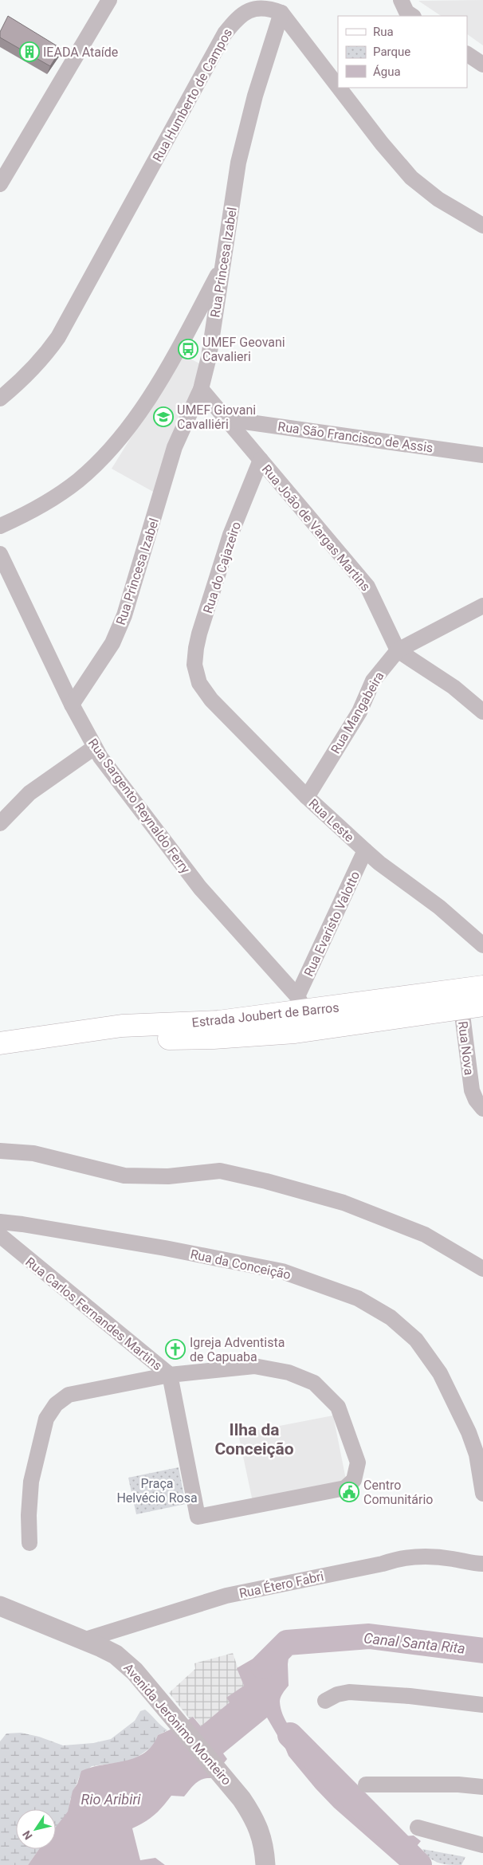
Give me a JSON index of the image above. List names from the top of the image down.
{
  "streets": {
    "main road": ["Estrada Joubert de Barros"],
    "street": [
      "Rua Humberto de Campos",
      "Rua Princesa Izabel",
      "Rua São Francisco de Assis",
      "Rua João de Vargas Martins",
      "Rua do Cajazeiro",
      "Rua Mangabeira",
      "Rua Sargento Reynaldo Ferry",
      "Rua Leste",
      "Rua Evaristo Valotto",
      "Rua Nova",
      "Rua da Conceição",
      "Rua Carlos Fernandes Martins",
      "Rua Étero Fabri",
      "Avenida Jerônimo Monteiro"
    ]
  },
  "crossings": [
    ["Rua Humberto de Campos", "Rua Princesa Izabel"],
    ["Rua Princesa Izabel", "Rua João de Vargas Martins"],
    ["Rua Princesa Izabel", "Rua Sargento Reynaldo Ferry"],
    ["Rua São Francisco de Assis", "Rua João de Vargas Martins"],
    ["Rua João de Vargas Martins", "Rua do Cajazeiro"],
    ["Rua João de Vargas Martins", "Rua Mangabeira"],
    ["Rua do Cajazeiro", "Rua Leste"],
    ["Rua Mangabeira", "Rua Leste"],
    ["Rua Sargento Reynaldo Ferry", "Rua Evaristo Valotto"],
    ["Rua Sargento Reynaldo Ferry", "Estrada Joubert de Barros"],
    ["Rua Leste", "Rua Evaristo Valotto"],
    ["Rua Evaristo Valotto", "Estrada Joubert de Barros"],
    ["Estrada Joubert de Barros", "Rua Nova"],
    ["Rua Étero Fabri", "Avenida Jerônimo Monteiro"]
  ],
  "districts": ["Ilha da Conceição"],
  "water": ["Canal Santa Rita", "Rio Aribiri"],
  "parks": ["Praça Helvécio Rosa"],
  "places": {
    "building": ["IEADA Ataíde"],
    "bus stop": ["UMEF Geovani Cavalieri"],
    "school or university": ["UMEF Giovani Cavalliéri"],
    "church": ["Igreja Adventista de Capuaba"],
    "public building": ["Centro Comunitário"]
  },
  "legend": ["Rua", "Parque", "Água"],
  "north": "bottom left"
}
